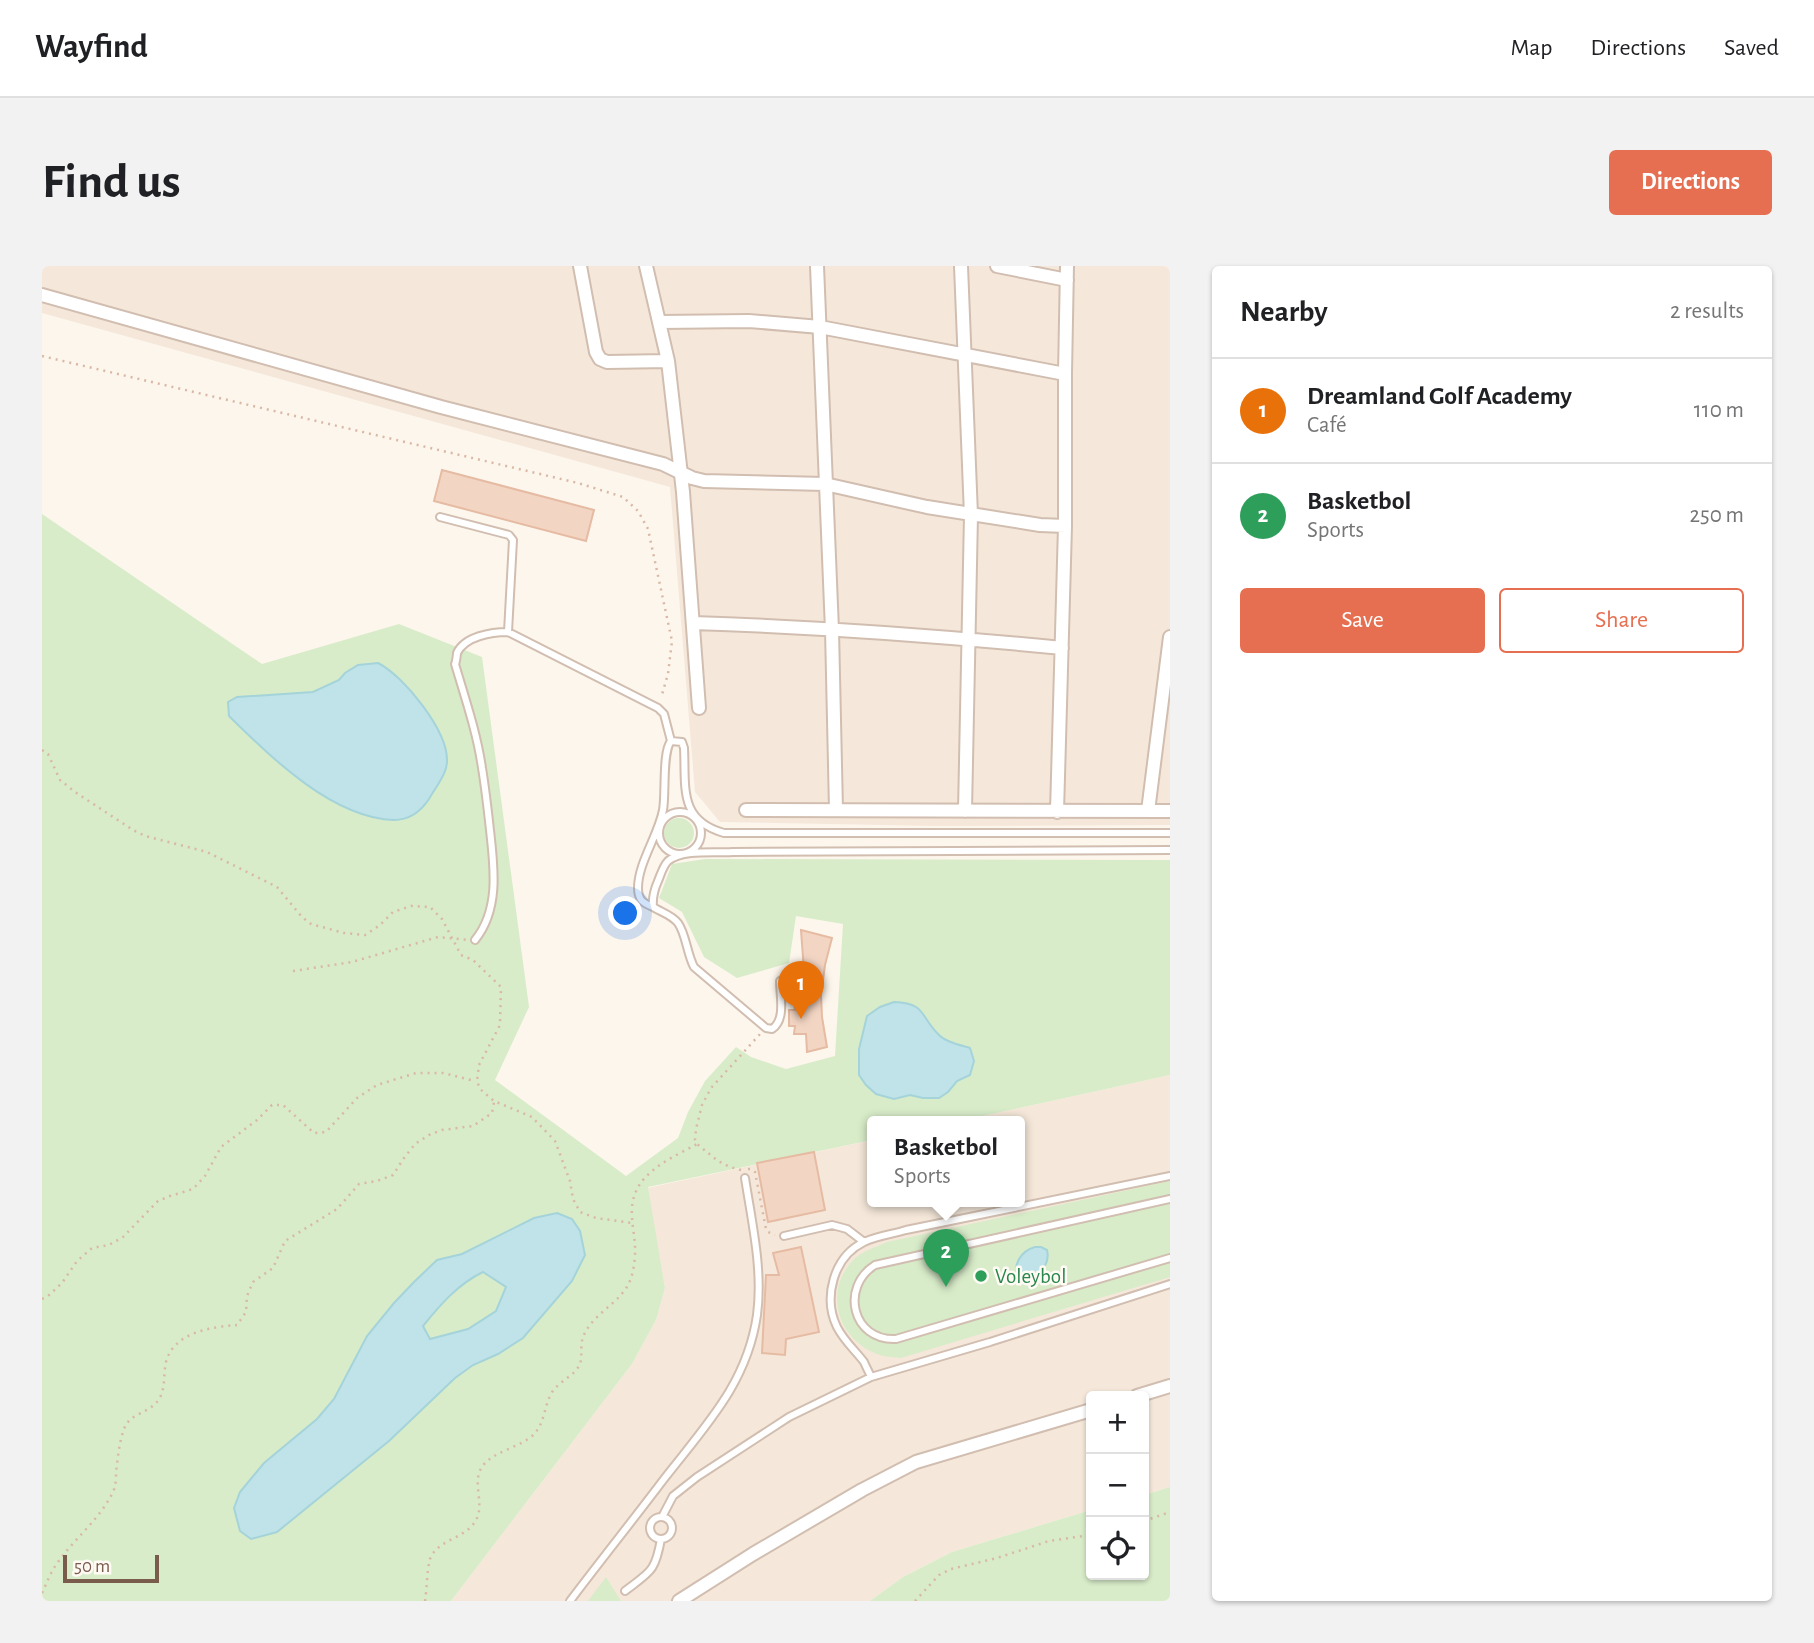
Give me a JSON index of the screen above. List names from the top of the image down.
{
  "places": ["Voleybol"],
  "scale_bar": "50 m",
  "page": {
    "header": "Wayfind",
    "nav": ["Map", "Directions", "Saved"],
    "buttons": [
      "Directions",
      ["Save", "Share"]
    ],
    "title": "Find us",
    "heading": ["Nearby", "2 results"],
    "list": [
      {
        "mark": "1",
        "name": "Dreamland Golf Academy",
        "note": "Café",
        "value": "110 m"
      },
      {
        "mark": "2",
        "name": "Basketbol",
        "note": "Sports",
        "value": "250 m"
      }
    ],
    "pins": ["1", "2"],
    "popup": ["Basketbol", "Sports"],
    "map_buttons": ["+", "−"],
    "scale": "50 m"
  }
}
